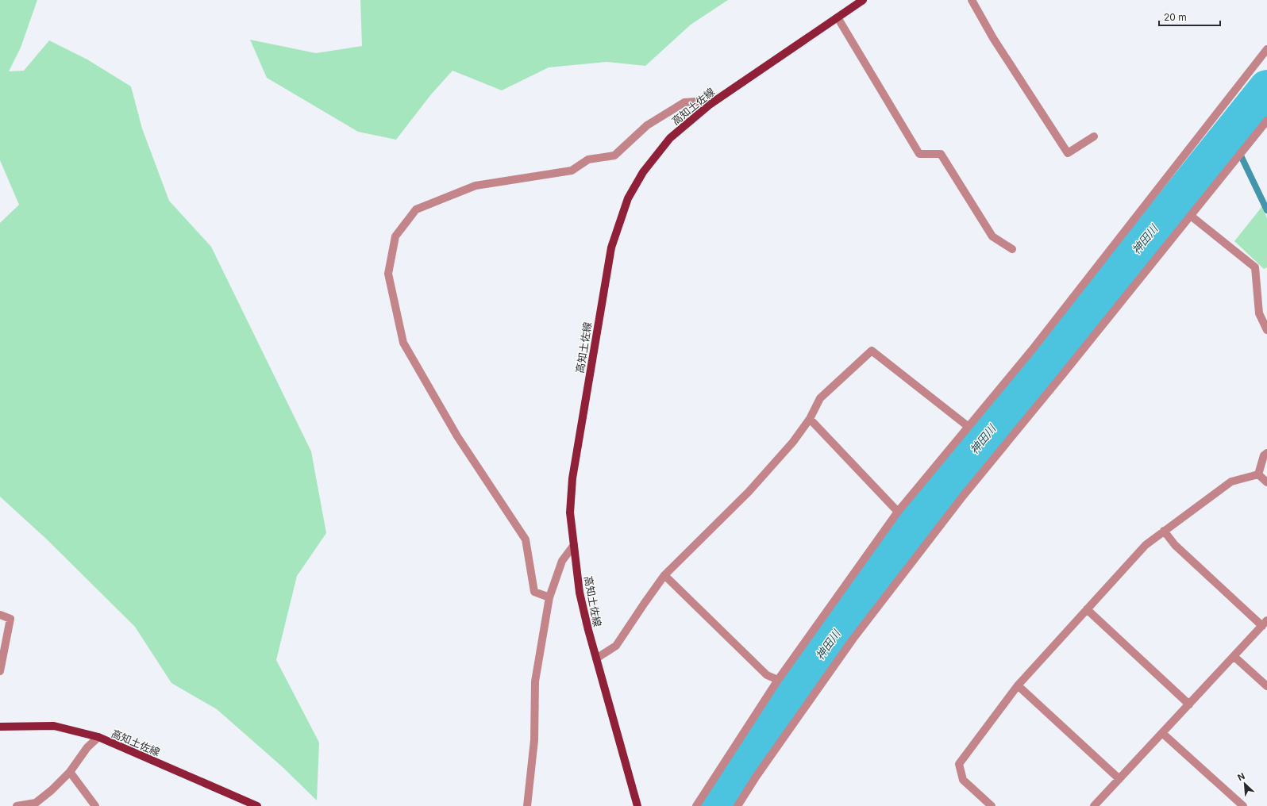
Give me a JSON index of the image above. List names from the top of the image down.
{
  "streets": {
    "main road": ["高知土佐線"]
  },
  "water": ["神田川"],
  "scale_bar": "20 m",
  "north": "top left"
}
